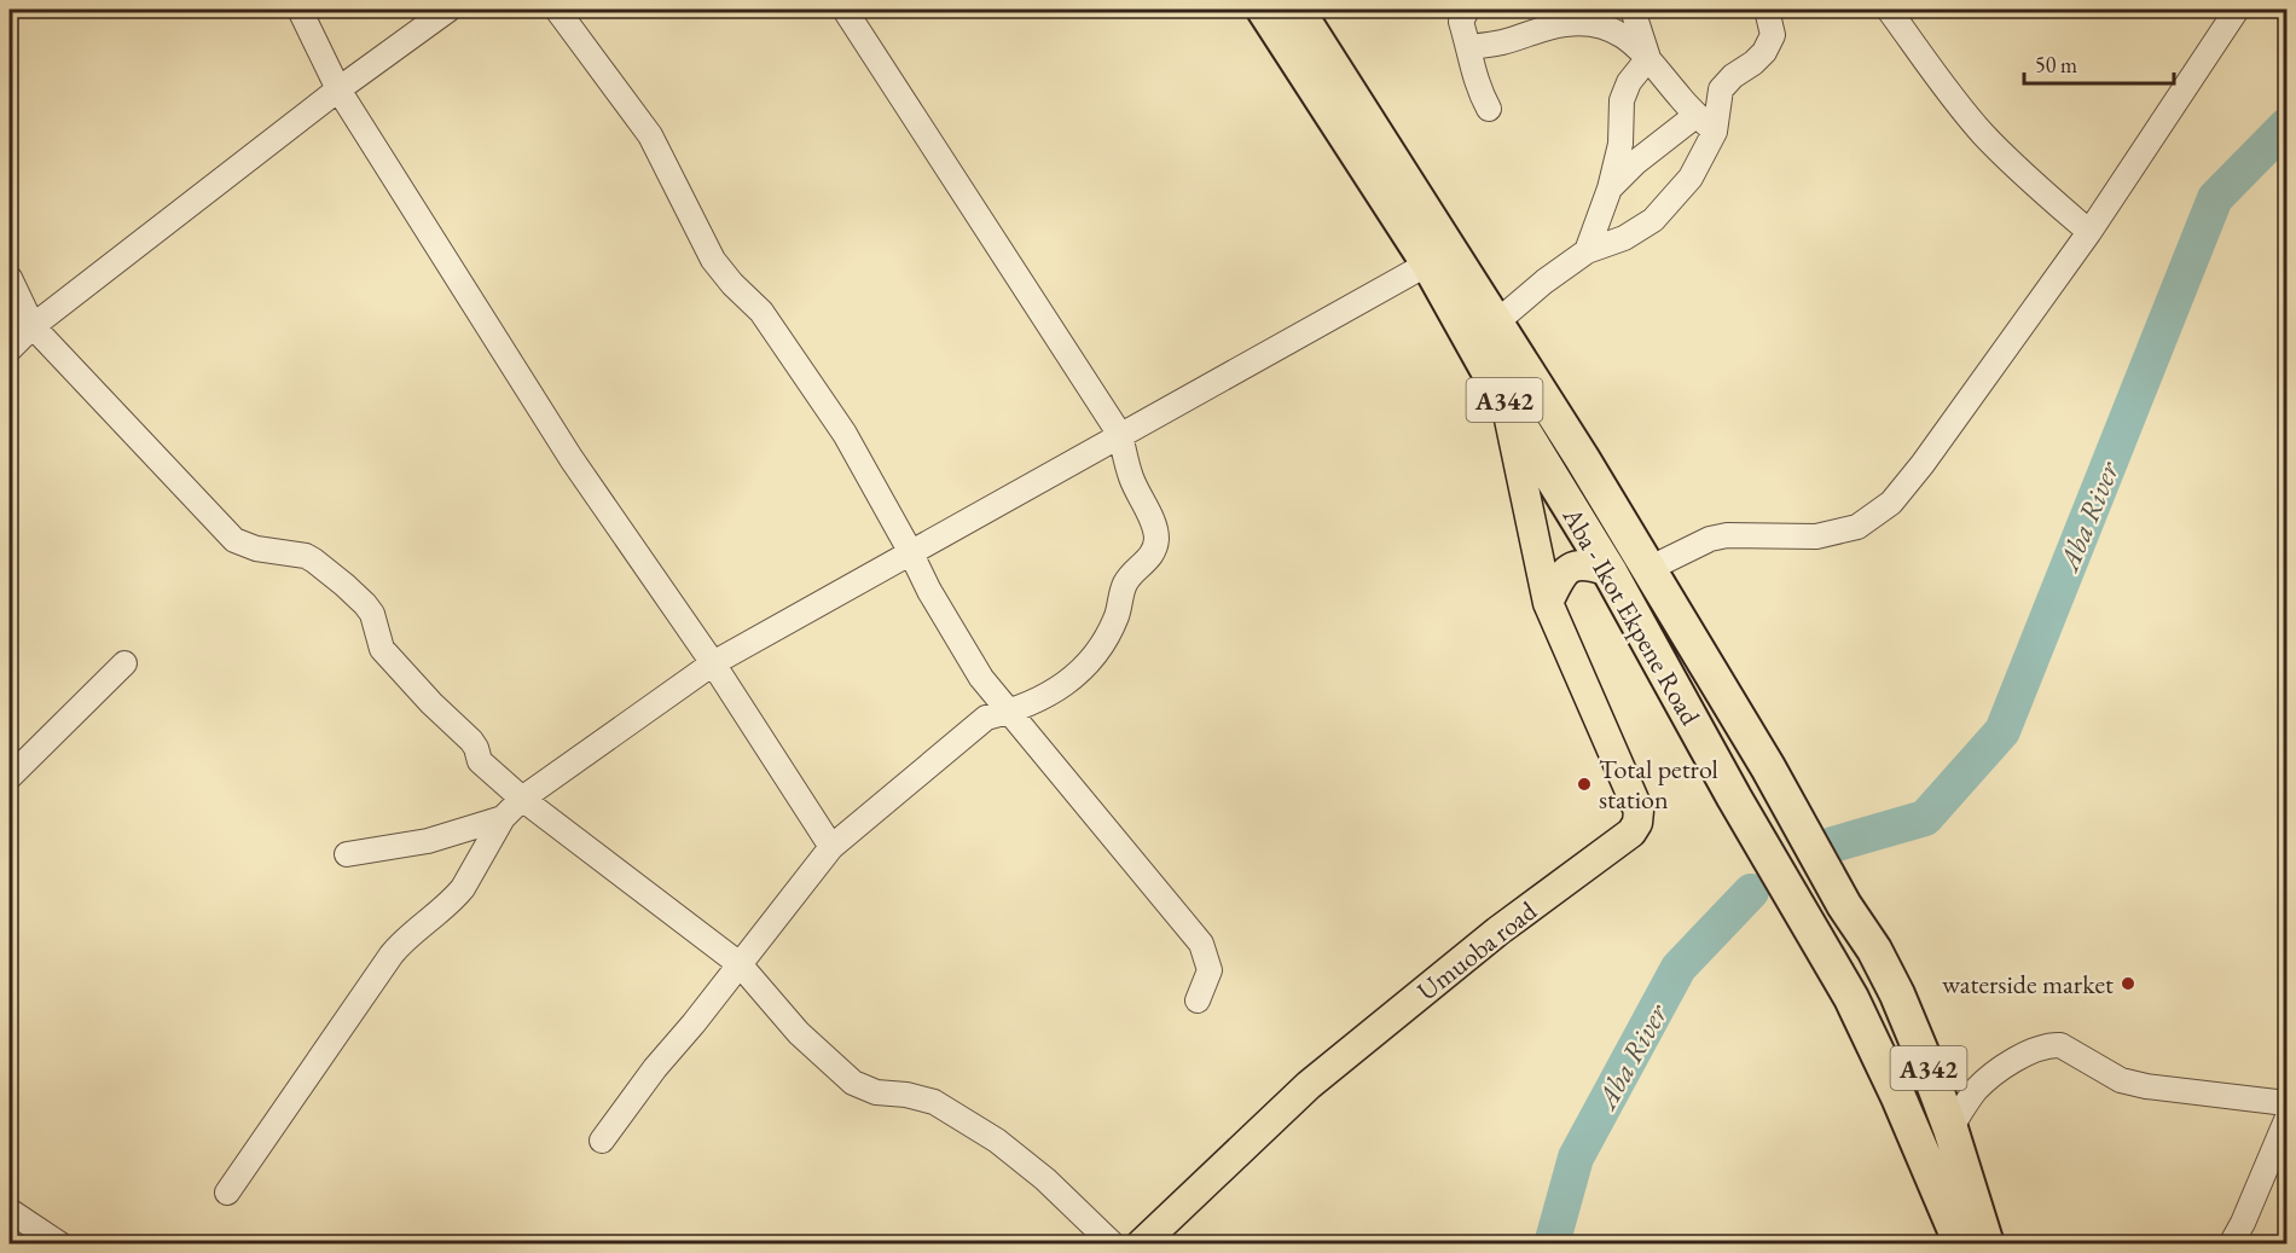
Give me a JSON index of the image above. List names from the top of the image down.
{
  "streets": {
    "highway": ["A342", "Aba - Ikot Ekpene Road"],
    "main road": ["Umuoba road"]
  },
  "crossings": [
    ["Aba - Ikot Ekpene Road", "Umuoba road"]
  ],
  "water": ["Aba River"],
  "places": ["Total petrol station", "waterside market"],
  "scale_bar": "50 m"
}
